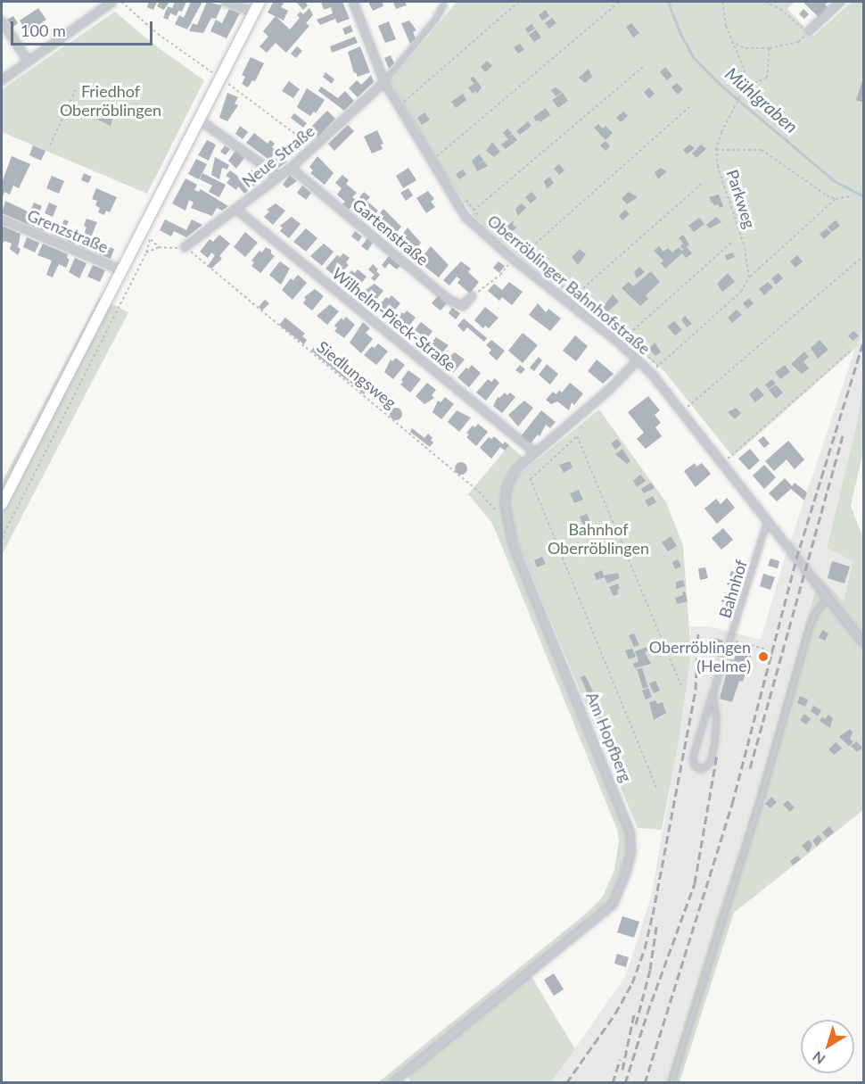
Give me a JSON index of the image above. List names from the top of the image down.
{
  "streets": {
    "street": [
      "Neue Straße",
      "Grenzstraße",
      "Gartenstraße",
      "Oberröblinger Bahnhofstraße",
      "Wilhelm-Pieck-Straße",
      "Am Hopfberg"
    ],
    "lane": ["Bahnhof"],
    "path": ["Parkweg", "Siedlungsweg"]
  },
  "crossings": [
    ["Neue Straße", "Gartenstraße"],
    ["Neue Straße", "Oberröblinger Bahnhofstraße"],
    ["Neue Straße", "Wilhelm-Pieck-Straße"],
    ["Neue Straße", "Siedlungsweg"],
    ["Oberröblinger Bahnhofstraße", "Bahnhof"],
    ["Oberröblinger Bahnhofstraße", "Am Hopfberg"],
    ["Wilhelm-Pieck-Straße", "Am Hopfberg"]
  ],
  "water": ["Mühlgraben"],
  "parks": ["Friedhof Oberröblingen", "Bahnhof Oberröblingen"],
  "places": ["Oberröblingen (Helme)"],
  "scale_bar": "100 m",
  "north": "bottom left"
}
